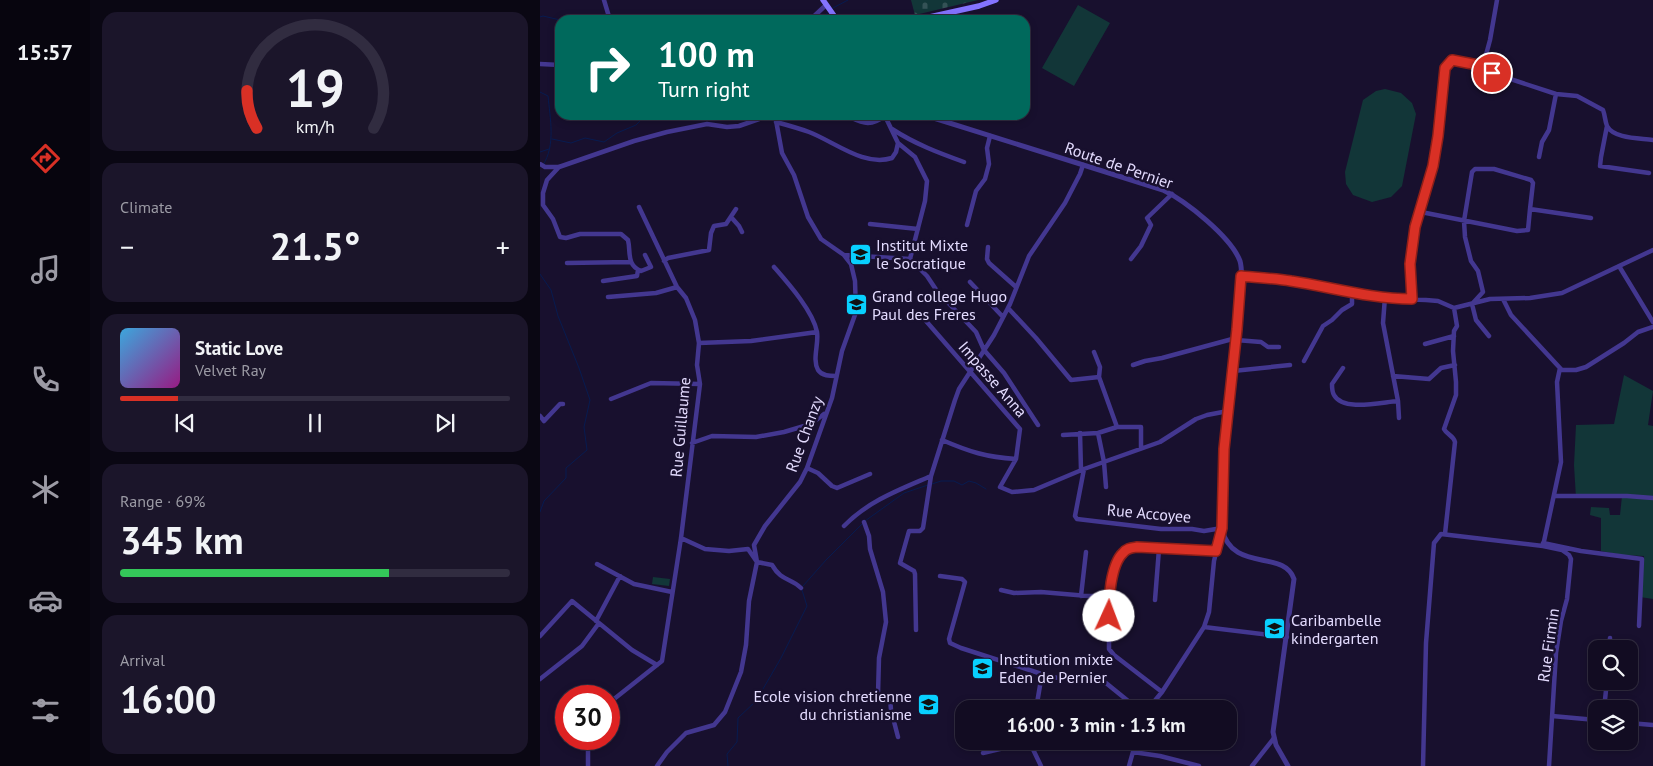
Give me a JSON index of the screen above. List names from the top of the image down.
{
  "streets": {
    "street": [
      "Route de Pernier",
      "Impasse Anna",
      "Rue Guillaume",
      "Rue Chanzy",
      "Rue Accoyee",
      "Rue Firmin"
    ]
  },
  "crossings": [
    ["Route de Pernier", "Rue Accoyee"],
    ["Impasse Anna", "Rue Accoyee"]
  ],
  "places": {
    "school or university": [
      "Institut Mixte le Socratique",
      "Grand college Hugo Paul des Freres",
      "Caribambelle kindergarten",
      "Institution mixte Eden de Pernier",
      "Ecole vision chretienne du christianisme"
    ]
  },
  "page": {
    "tabs": "15:57",
    "turn": ["100 m", "Turn right"],
    "tile": [
      "Climate",
      ["Range · 69%", "345 km"],
      ["Arrival", "16:00"]
    ],
    "heat": ["−", "21.5°", "+"],
    "song": ["Static Love", "Velvet Ray"],
    "limit": "30",
    "trip": "16:00 · 3 min · 1.3 km",
    "gauge": ["19", "km/h"]
  }
}
